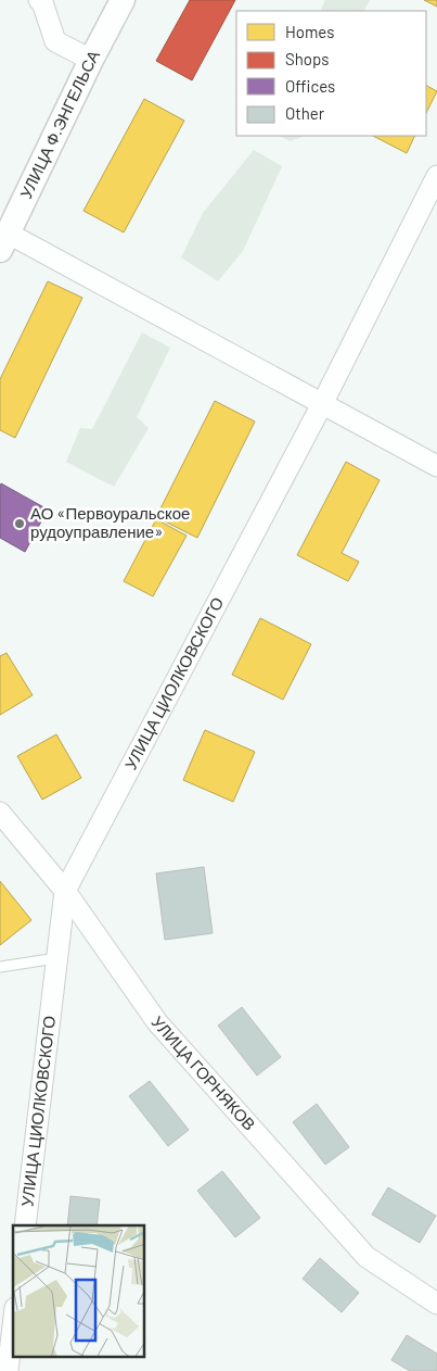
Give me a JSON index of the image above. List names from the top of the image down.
{
  "streets": {
    "street": ["УЛИЦА Ф.ЭНГЕЛЬСА", "УЛИЦА ЦИОЛКОВСКОГО", "УЛИЦА ГОРНЯКОВ"]
  },
  "crossings": [
    ["УЛИЦА ЦИОЛКОВСКОГО", "УЛИЦА ГОРНЯКОВ"]
  ],
  "places": ["АО «Первоуральское рудоуправление»"],
  "legend": [
    "Homes",
    "Shops",
    "Offices",
    "Other"
  ]
}
